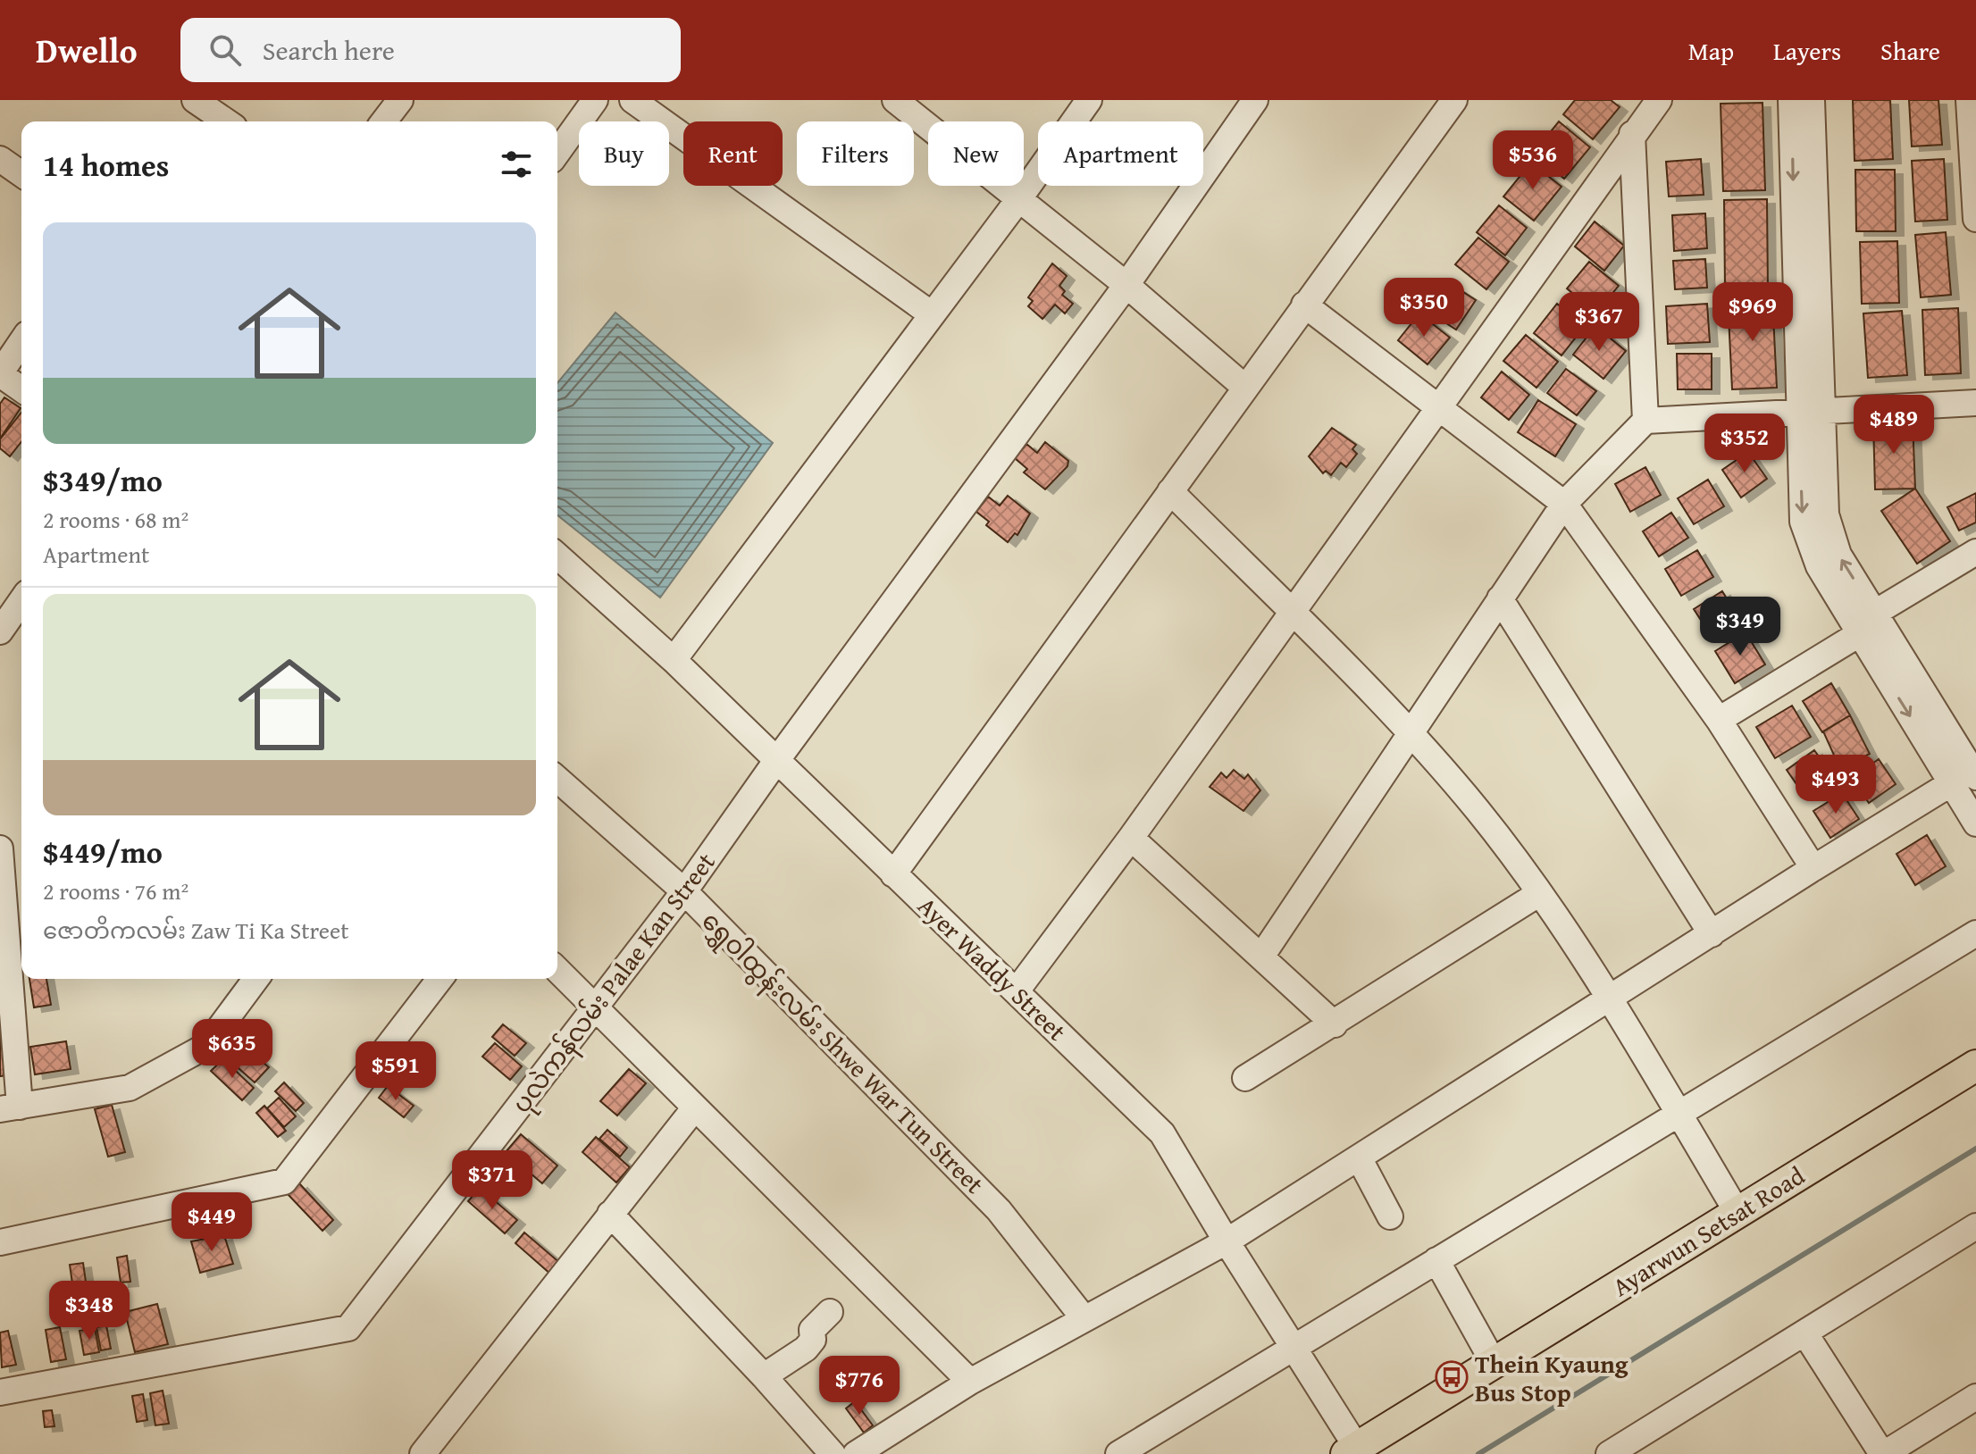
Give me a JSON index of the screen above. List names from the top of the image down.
{
  "streets": {
    "main road": ["Ayarwun Setsat Road"],
    "street": ["Ayer Waddy Street", "ပုလဲကန်လမ်း Palae Kan Street", "ရွှေဝါထွန်းလမ်း Shwe War Tun Street"]
  },
  "crossings": [
    ["Ayer Waddy Street", "ပုလဲကန်လမ်း Palae Kan Street"],
    ["Ayer Waddy Street", "Ayarwun Setsat Road"],
    ["ပုလဲကန်လမ်း Palae Kan Street", "ရွှေဝါထွန်းလမ်း Shwe War Tun Street"]
  ],
  "places": {
    "bus stop": ["Thein Kyaung Bus Stop"]
  },
  "page": {
    "header": "Dwello",
    "search": "Search here",
    "nav": ["Map", "Layers", "Share"],
    "chip": [
      "Buy",
      "Rent",
      "Filters",
      "New",
      "Apartment"
    ],
    "heading": "14 homes",
    "price": [
      "$536",
      "$350",
      "$969",
      "$367",
      "$489",
      "$352",
      "$349",
      "$493",
      "$635",
      "$591",
      "$371",
      "$449",
      "$348",
      "$776"
    ],
    "list": [
      {
        "name": "$349/mo",
        "note": "2 rooms · 68 m² · Apartment"
      },
      {
        "name": "$449/mo",
        "note": "2 rooms · 76 m² · ဇောတိကလမ်း Zaw Ti Ka Street"
      }
    ]
  }
}
